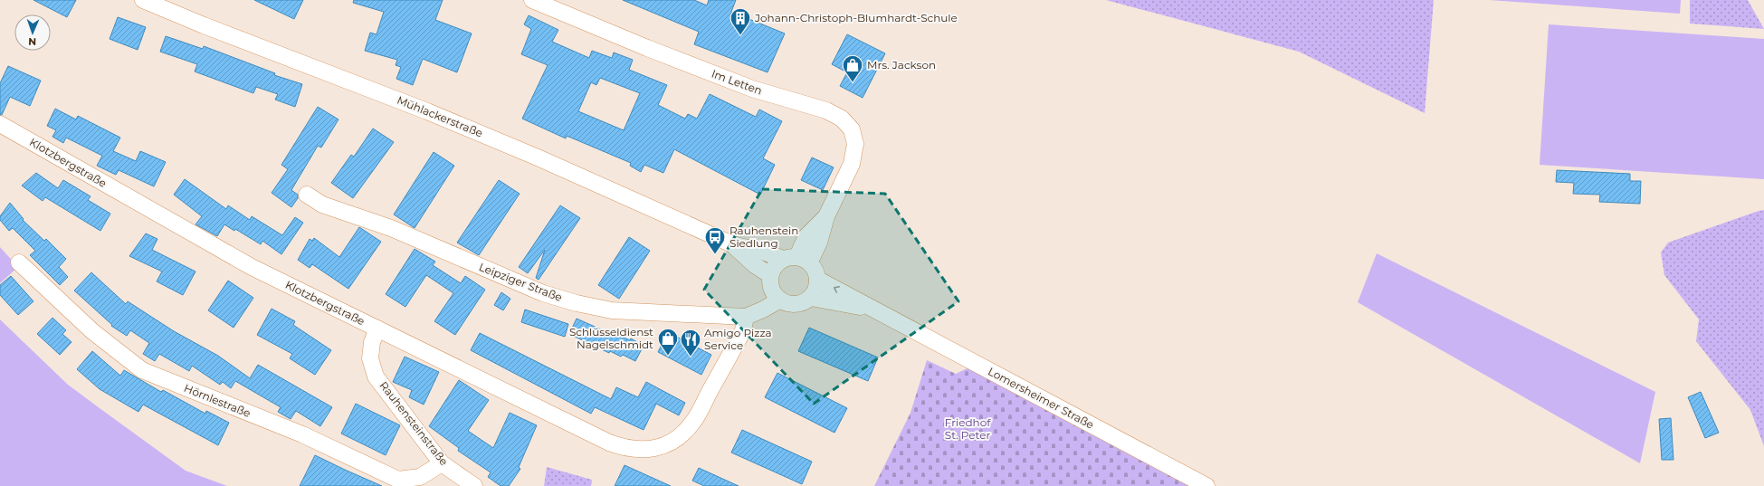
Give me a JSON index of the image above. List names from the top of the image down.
{
  "streets": {
    "street": [
      "Im Letten",
      "Mühlackerstraße",
      "Klotzbergstraße",
      "Leipziger Straße",
      "Lomersheimer Straße",
      "Hörnlestraße",
      "Rauhensteinstraße"
    ]
  },
  "crossings": [
    ["Im Letten", "Mühlackerstraße"],
    ["Im Letten", "Lomersheimer Straße"],
    ["Mühlackerstraße", "Lomersheimer Straße"],
    ["Klotzbergstraße", "Leipziger Straße"],
    ["Klotzbergstraße", "Rauhensteinstraße"],
    ["Hörnlestraße", "Rauhensteinstraße"]
  ],
  "parks": ["Friedhof St. Peter"],
  "places": {
    "building": ["Johann-Christoph-Blumhardt-Schule"],
    "shop": ["Mrs. Jackson", "Schlüsseldienst Nagelschmidt"],
    "bus stop": ["Rauhenstein Siedlung"],
    "restaurant": ["Amigo Pizza Service"]
  },
  "north": "bottom"
}
